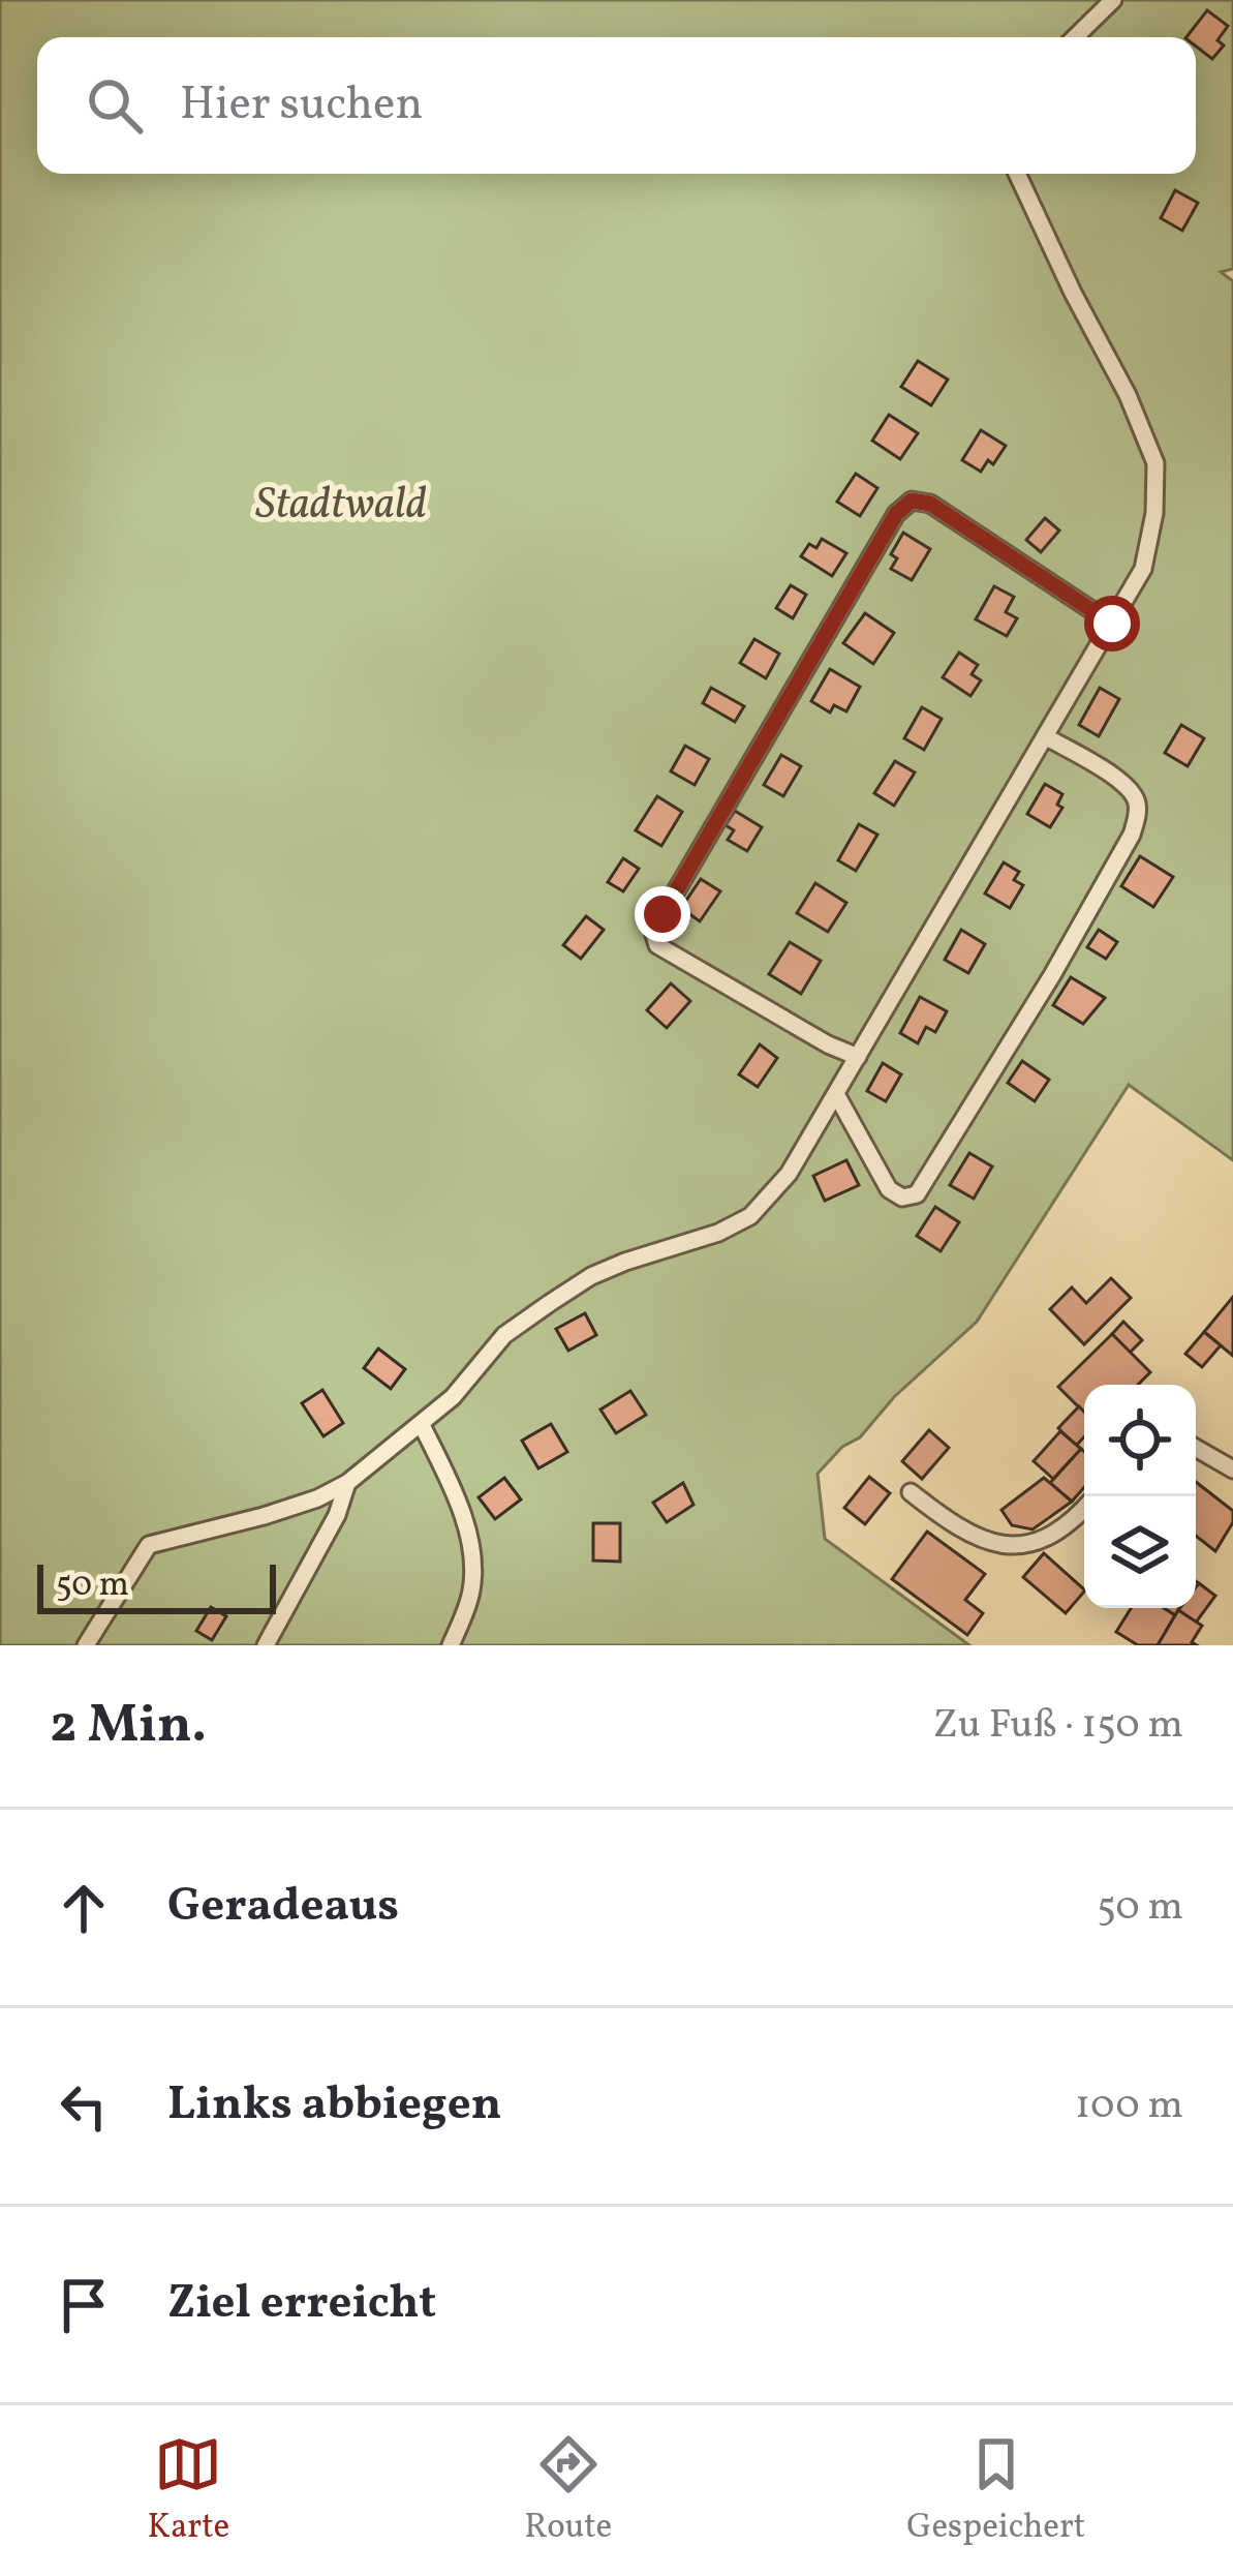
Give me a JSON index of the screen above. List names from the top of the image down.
{
  "parks": ["Stadtwald"],
  "scale_bar": "50 m",
  "page": {
    "search": "Hier suchen",
    "scale": "50 m",
    "heading": ["2 Min.", "Zu Fuß · 150 m"],
    "list": [
      ["Geradeaus", "50 m"],
      ["Links abbiegen", "100 m"],
      "Ziel erreicht"
    ],
    "nav": ["Karte", "Route", "Gespeichert"]
  }
}
